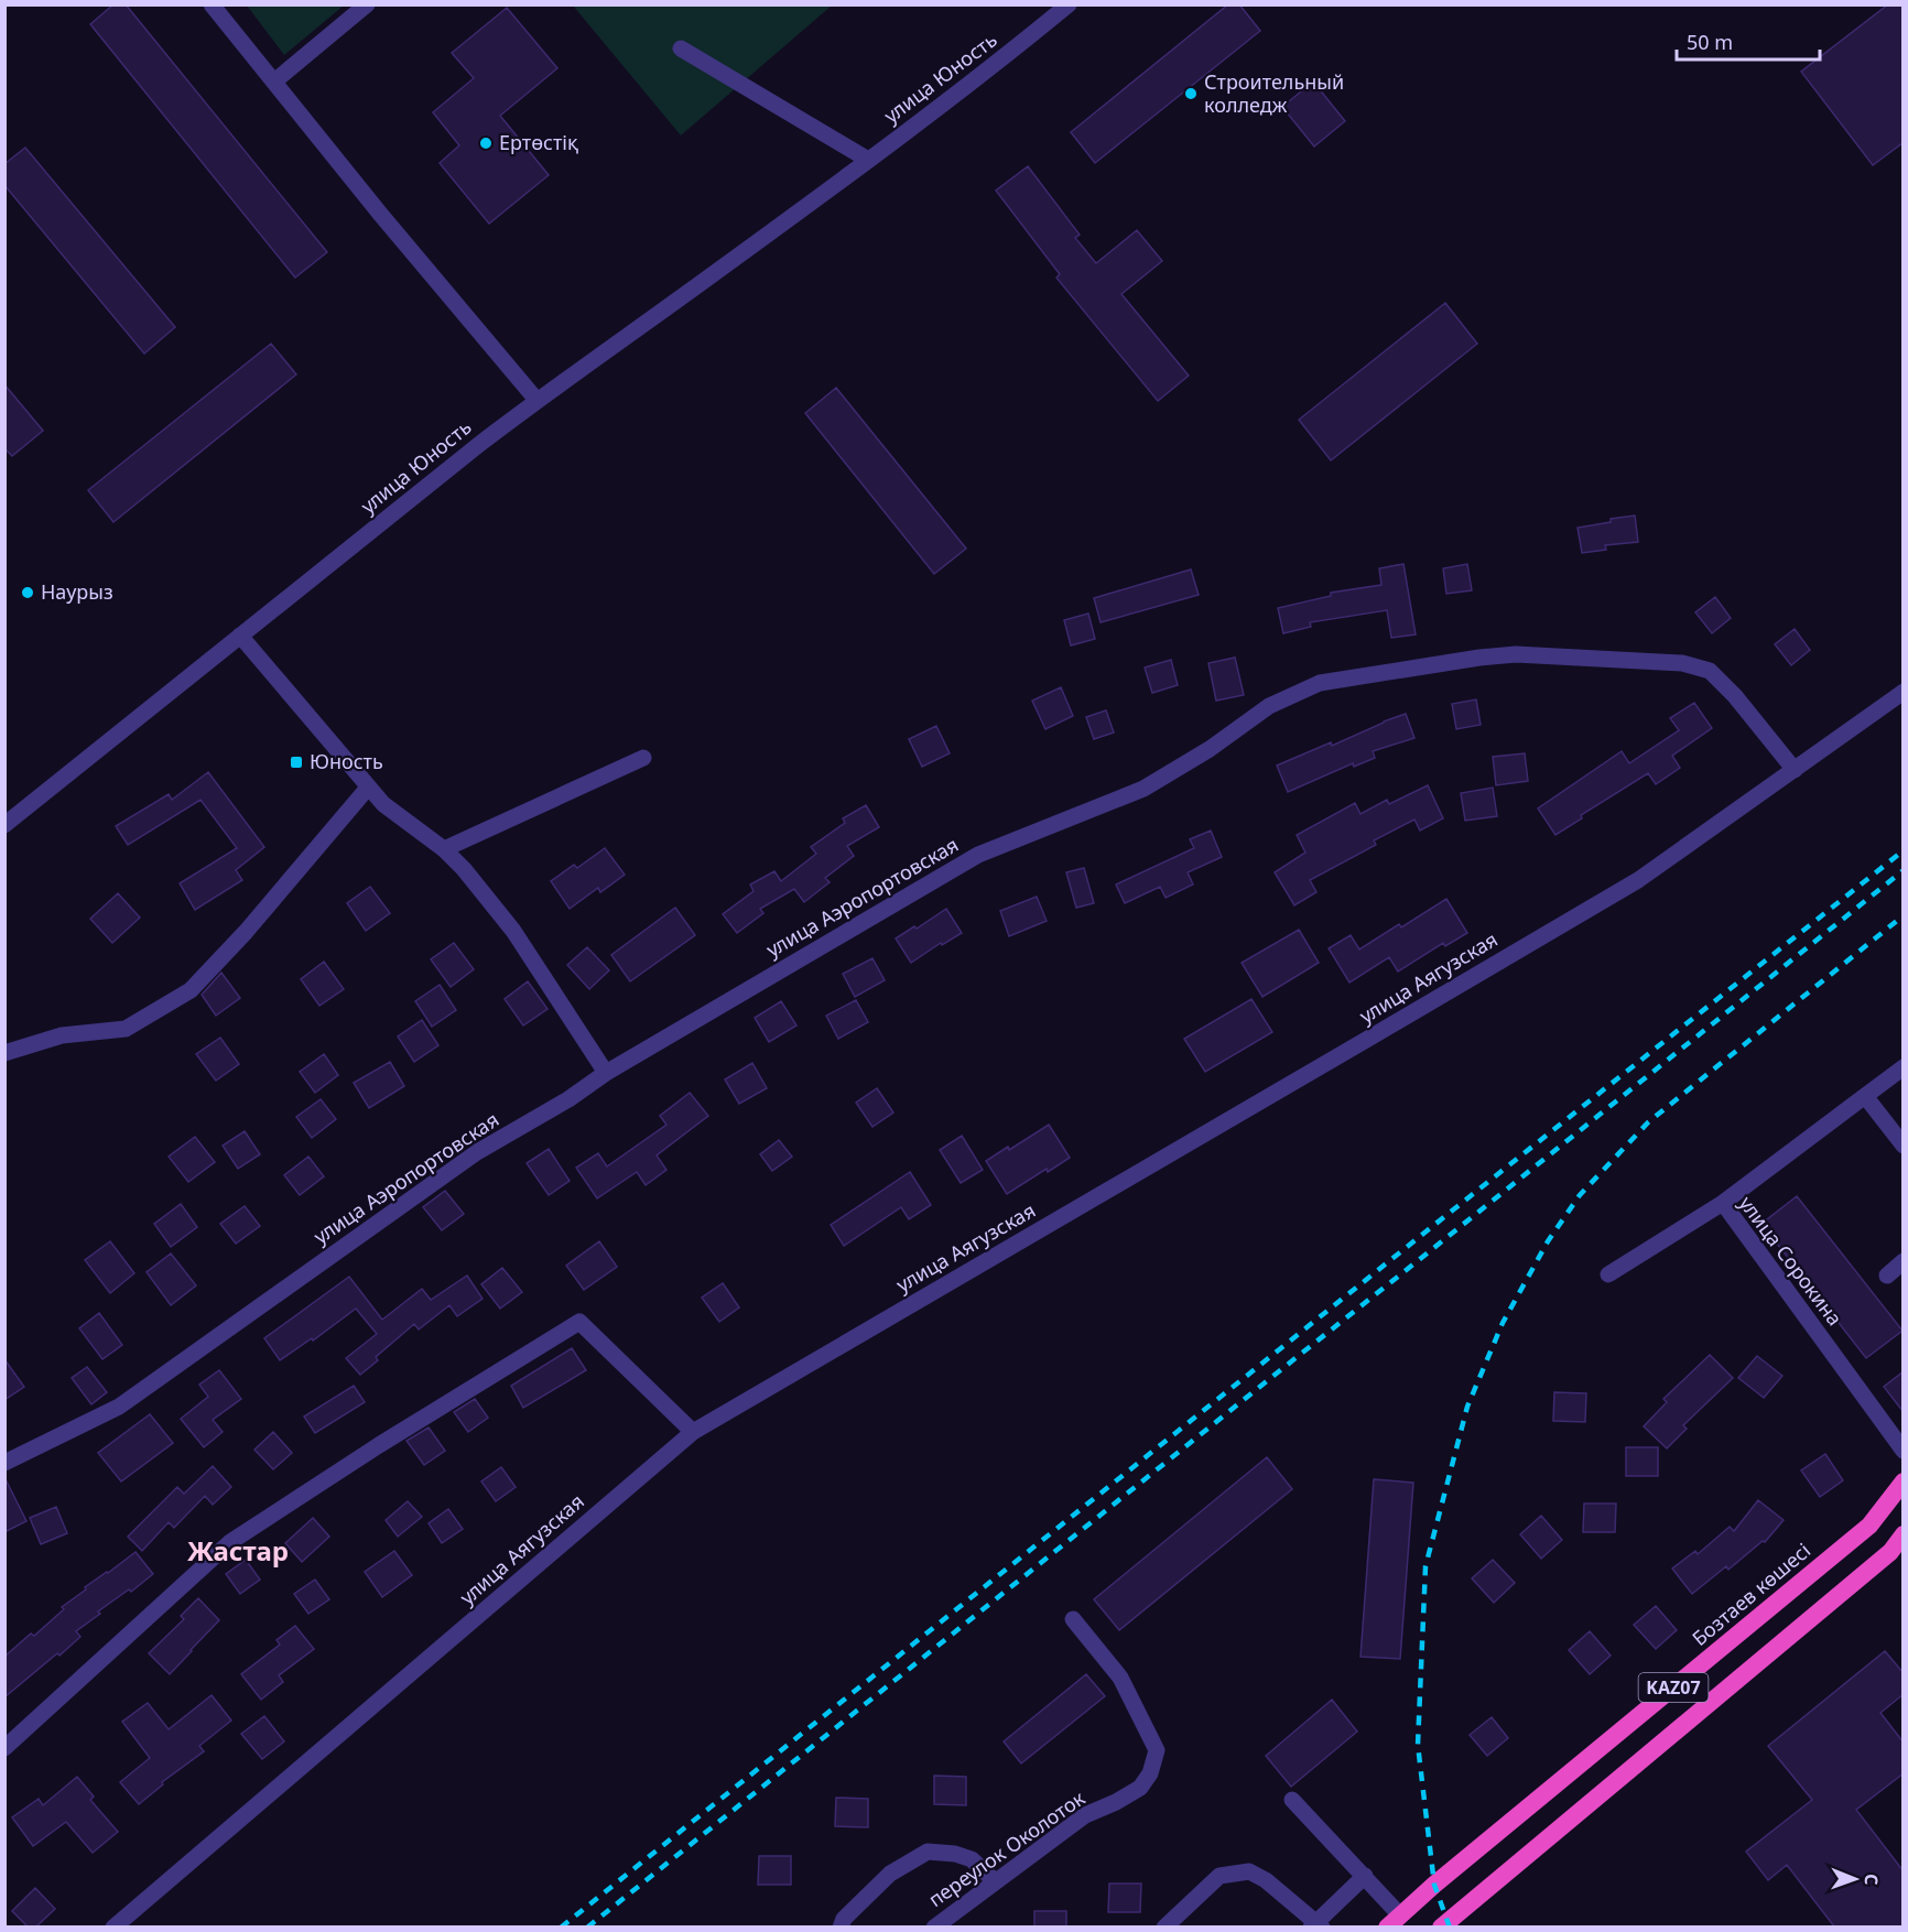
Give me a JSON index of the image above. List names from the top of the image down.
{
  "streets": {
    "highway": ["Бозтаев көшесі", "KAZ07"],
    "street": [
      "улица Юность",
      "улица Аэропортовская",
      "улица Аягузская",
      "улица Сорокина",
      "переулок Околоток"
    ]
  },
  "crossings": [
    ["улица Аэропортовская", "улица Аягузская"]
  ],
  "districts": ["Жастар"],
  "places": {
    "other": ["Строительный колледж", "Ертөстіқ", "Наурыз"],
    "transit": ["Юность"]
  },
  "scale_bar": "50 m",
  "north": "right"
}
